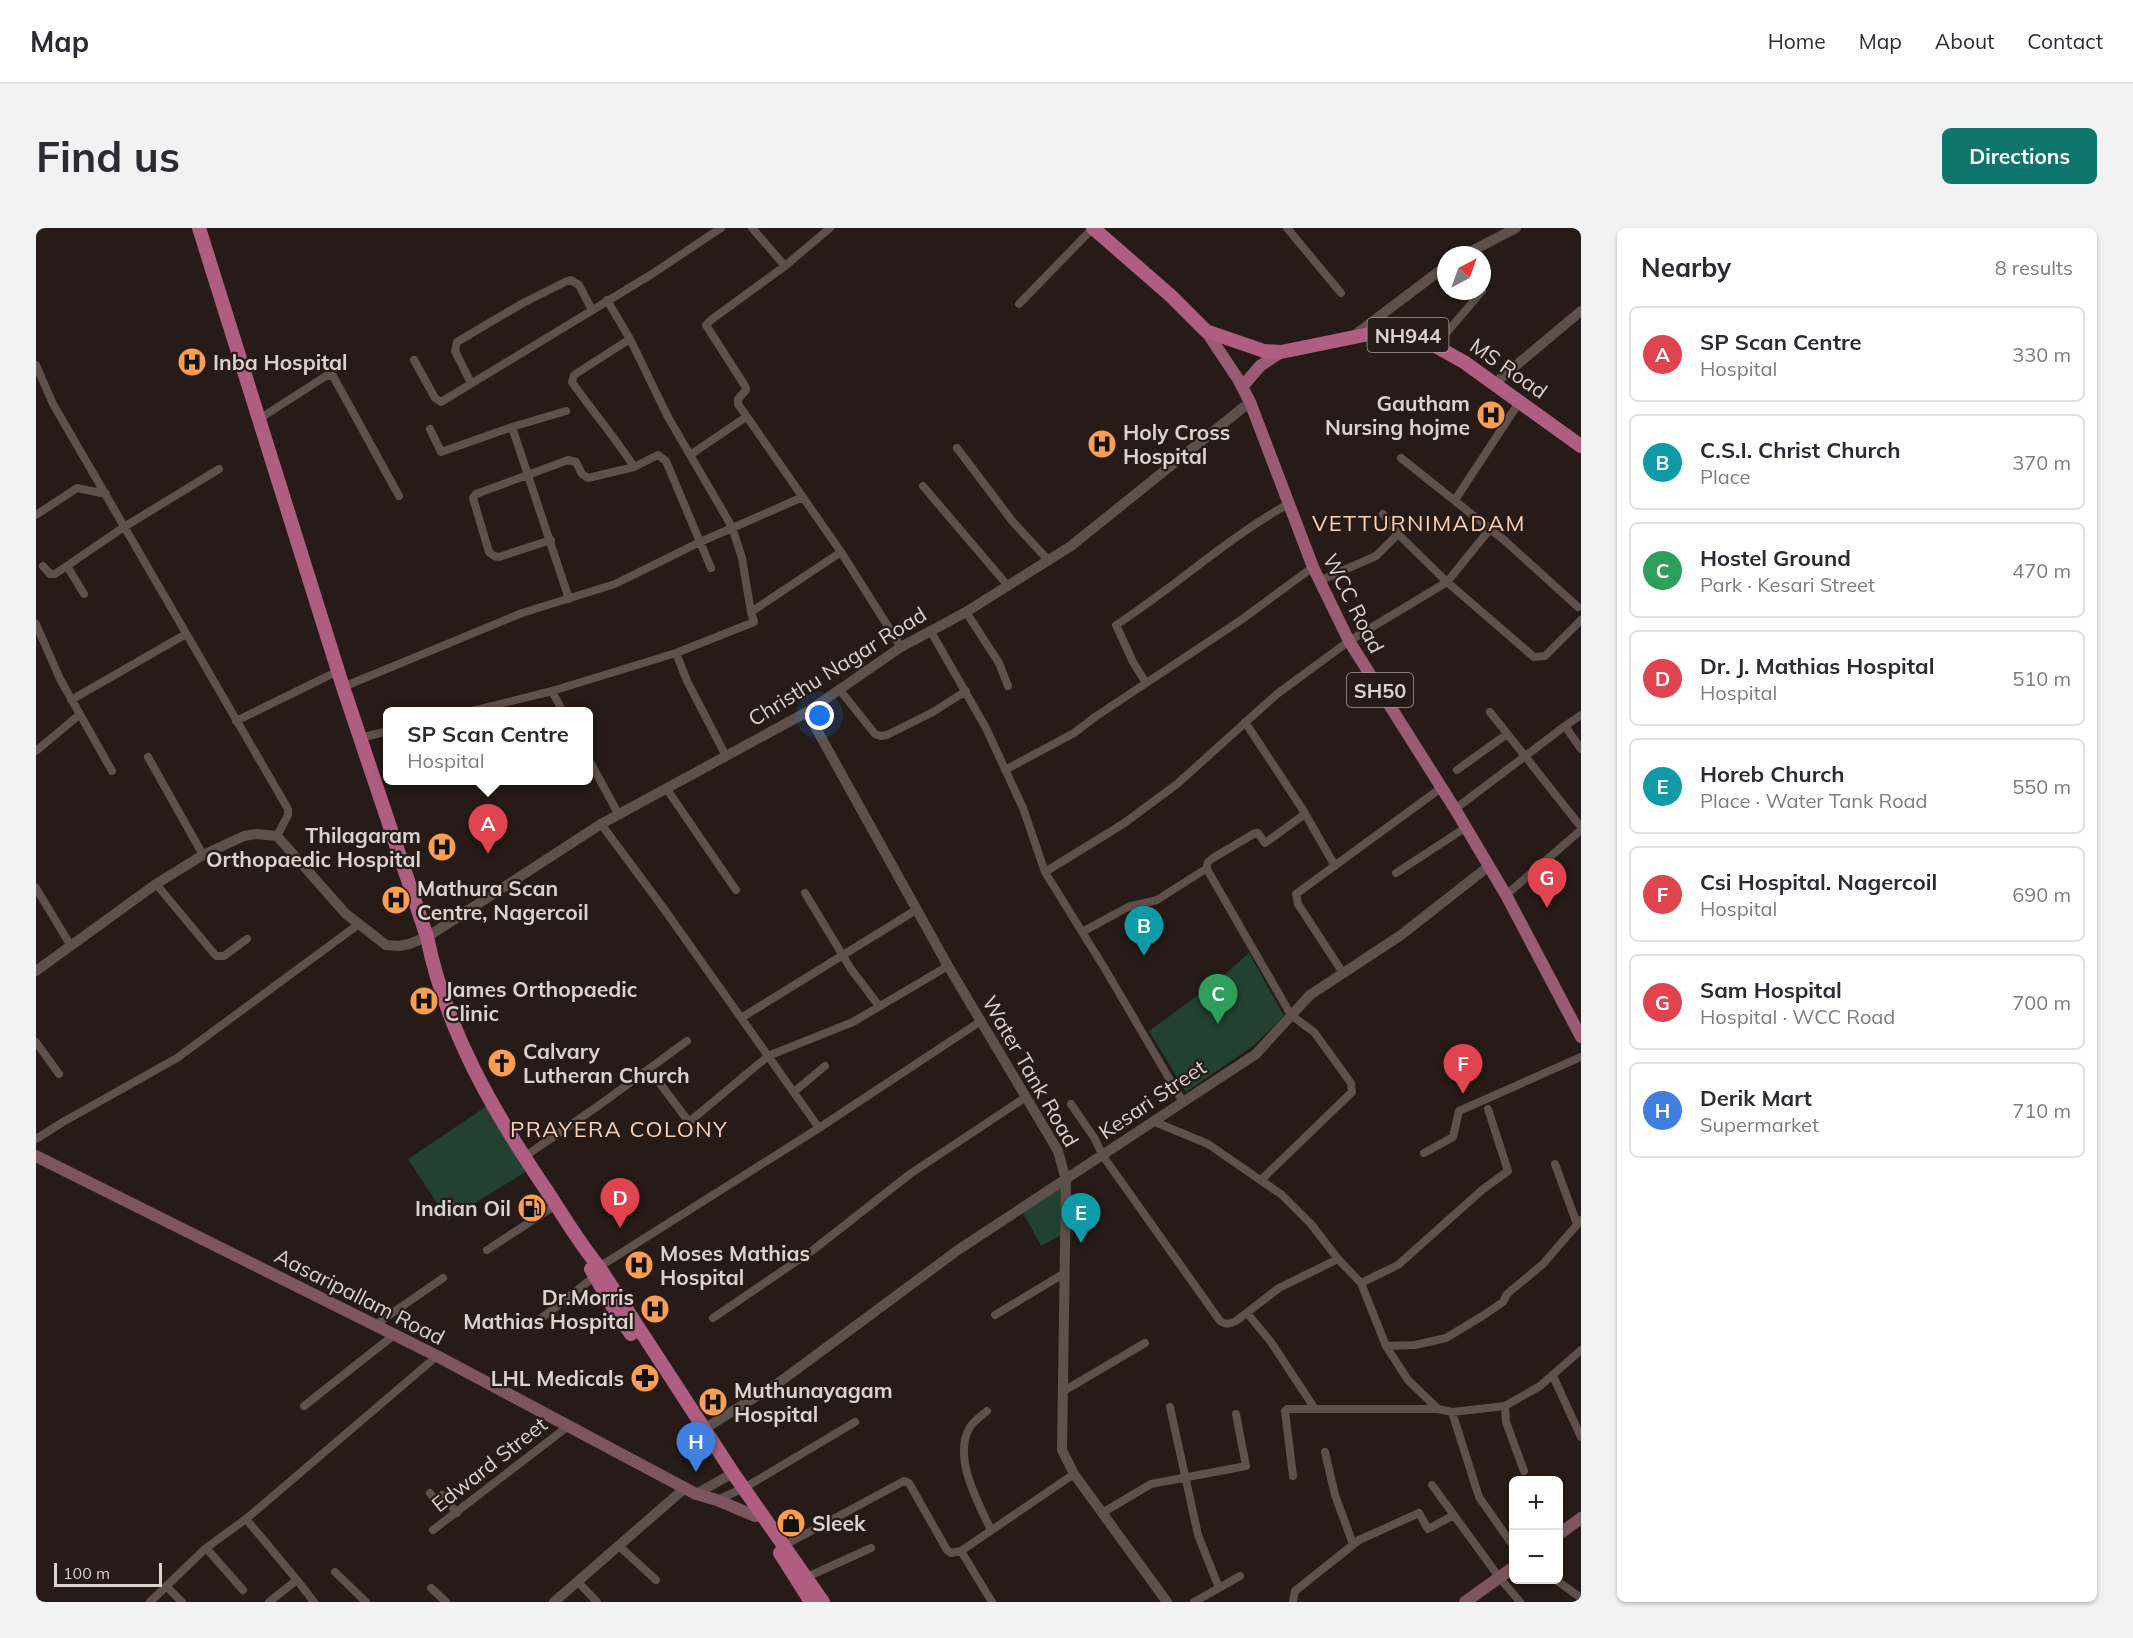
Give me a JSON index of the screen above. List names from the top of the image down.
{
  "streets": {
    "highway": ["NH944", "MS Road"],
    "main road": ["WCC Road", "SH50", "Aasaripallam Road"],
    "street": [
      "Christhu Nagar Road",
      "Water Tank Road",
      "Kesari Street",
      "Edward Street"
    ]
  },
  "crossings": [
    ["MS Road", "WCC Road"],
    ["WCC Road", "Christhu Nagar Road"],
    ["WCC Road", "Kesari Street"],
    ["Christhu Nagar Road", "Water Tank Road"],
    ["Water Tank Road", "Kesari Street"],
    ["Aasaripallam Road", "Edward Street"]
  ],
  "districts": ["VETTURNIMADAM", "PRAYERA COLONY"],
  "places": {
    "hospital": [
      "Inba Hospital",
      "Gautham Nursing hojme",
      "Holy Cross Hospital",
      "Thilagaram Orthopaedic Hospital",
      "Mathura Scan Centre, Nagercoil",
      "James Orthopaedic Clinic",
      "Moses Mathias Hospital",
      "Dr.Morris Mathias Hospital",
      "Muthunayagam Hospital"
    ],
    "church": ["Calvary Lutheran Church"],
    "fuel station": ["Indian Oil"],
    "pharmacy": ["LHL Medicals"],
    "shop": ["Sleek"]
  },
  "scale_bar": "100 m",
  "north": "top right",
  "page": {
    "header": "Map",
    "nav": [
      "Home",
      "Map",
      "About",
      "Contact"
    ],
    "buttons": "Directions",
    "title": "Find us",
    "heading": ["Nearby", "8 results"],
    "list": [
      {
        "mark": "A",
        "name": "SP Scan Centre",
        "note": "Hospital",
        "value": "330 m"
      },
      {
        "mark": "B",
        "name": "C.S.I. Christ Church",
        "note": "Place",
        "value": "370 m"
      },
      {
        "mark": "C",
        "name": "Hostel Ground",
        "note": "Park · Kesari Street",
        "value": "470 m"
      },
      {
        "mark": "D",
        "name": "Dr. J. Mathias Hospital",
        "note": "Hospital",
        "value": "510 m"
      },
      {
        "mark": "E",
        "name": "Horeb Church",
        "note": "Place · Water Tank Road",
        "value": "550 m"
      },
      {
        "mark": "F",
        "name": "Csi Hospital. Nagercoil",
        "note": "Hospital",
        "value": "690 m"
      },
      {
        "mark": "G",
        "name": "Sam Hospital",
        "note": "Hospital · WCC Road",
        "value": "700 m"
      },
      {
        "mark": "H",
        "name": "Derik Mart",
        "note": "Supermarket",
        "value": "710 m"
      }
    ],
    "popup": ["SP Scan Centre", "Hospital"],
    "pins": [
      "A",
      "G",
      "B",
      "C",
      "F",
      "D",
      "E",
      "H"
    ],
    "map_buttons": ["+", "−"],
    "scale": "100 m"
  }
}
